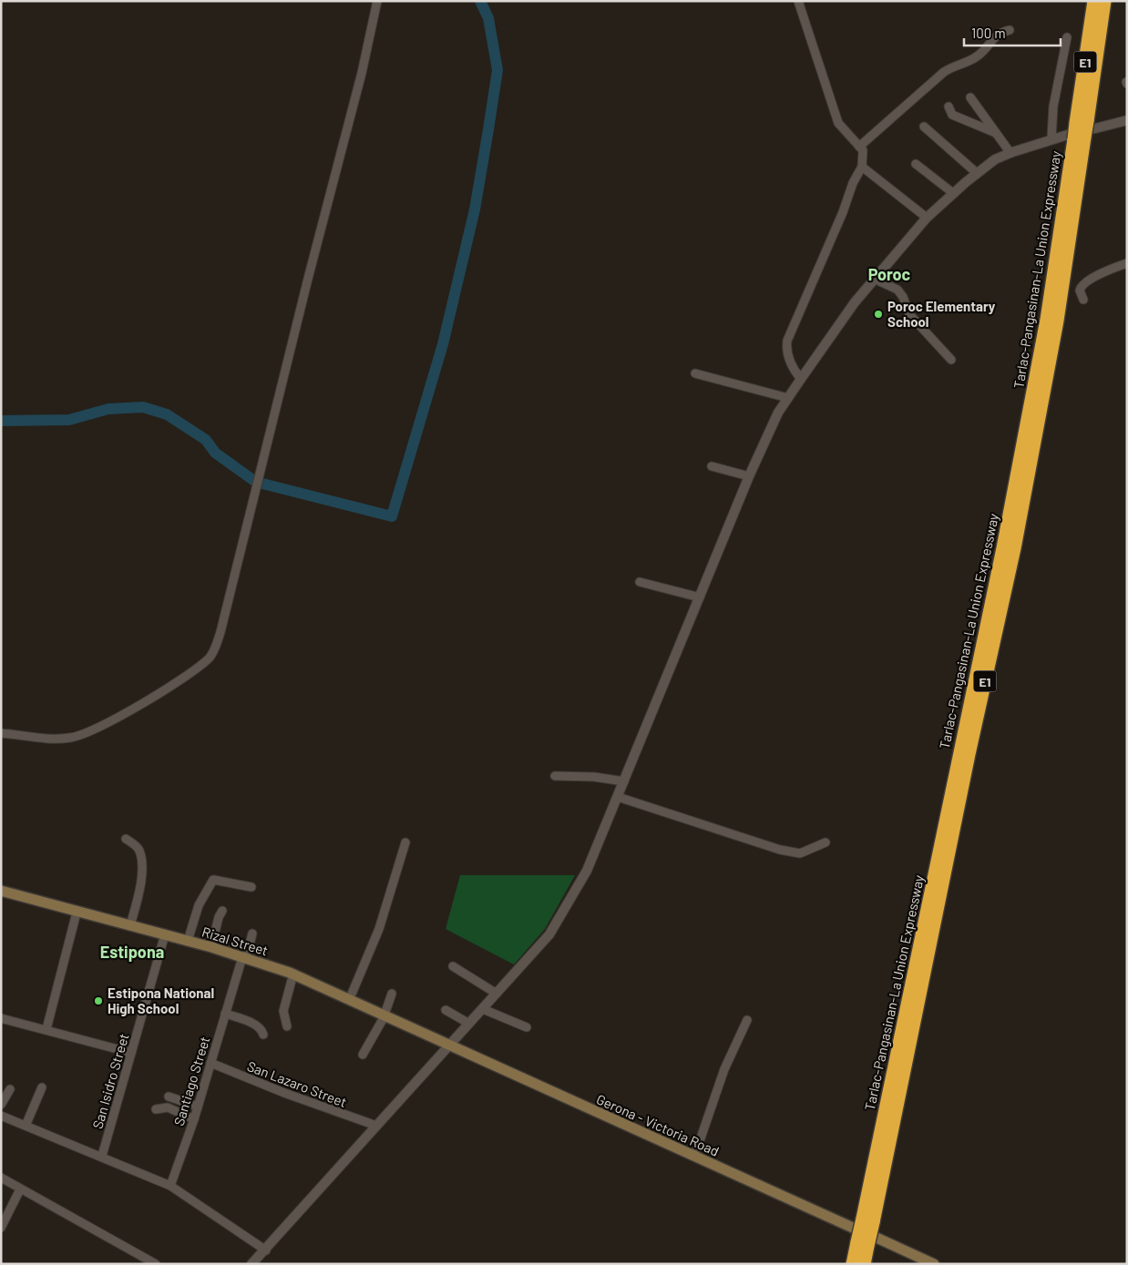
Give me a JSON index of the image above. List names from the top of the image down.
{
  "streets": {
    "highway": ["E1", "Tarlac-Pangasinan-La Union Expressway"],
    "main road": ["Rizal Street", "Gerona - Victoria Road"],
    "street": ["San Isidro Street", "Santiago Street", "San Lazaro Street"]
  },
  "crossings": [
    ["Tarlac-Pangasinan-La Union Expressway", "Gerona - Victoria Road"],
    ["Rizal Street", "San Isidro Street"],
    ["Rizal Street", "Santiago Street"],
    ["Rizal Street", "Gerona - Victoria Road"],
    ["Santiago Street", "San Lazaro Street"]
  ],
  "districts": ["Poroc", "Estipona"],
  "places": ["Poroc Elementary School", "Estipona National High School"],
  "scale_bar": "100 m"
}
